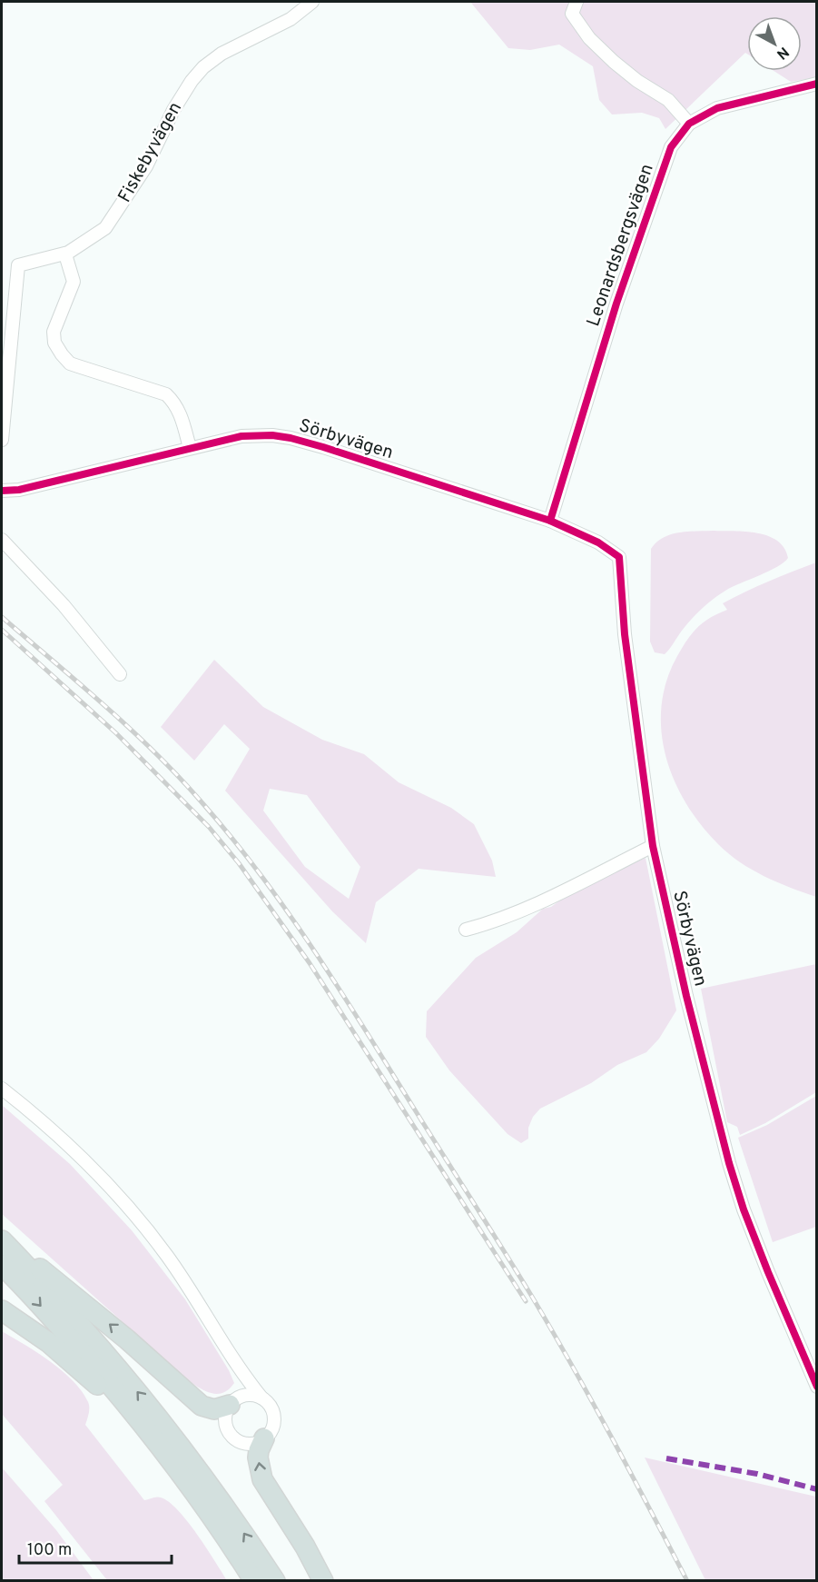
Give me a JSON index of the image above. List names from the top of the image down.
{
  "streets": {
    "street": ["Fiskebyvägen", "Leonardsbergsvägen", "Sörbyvägen"]
  },
  "crossings": [
    ["Leonardsbergsvägen", "Sörbyvägen"]
  ],
  "scale_bar": "100 m",
  "north": "bottom right"
}
